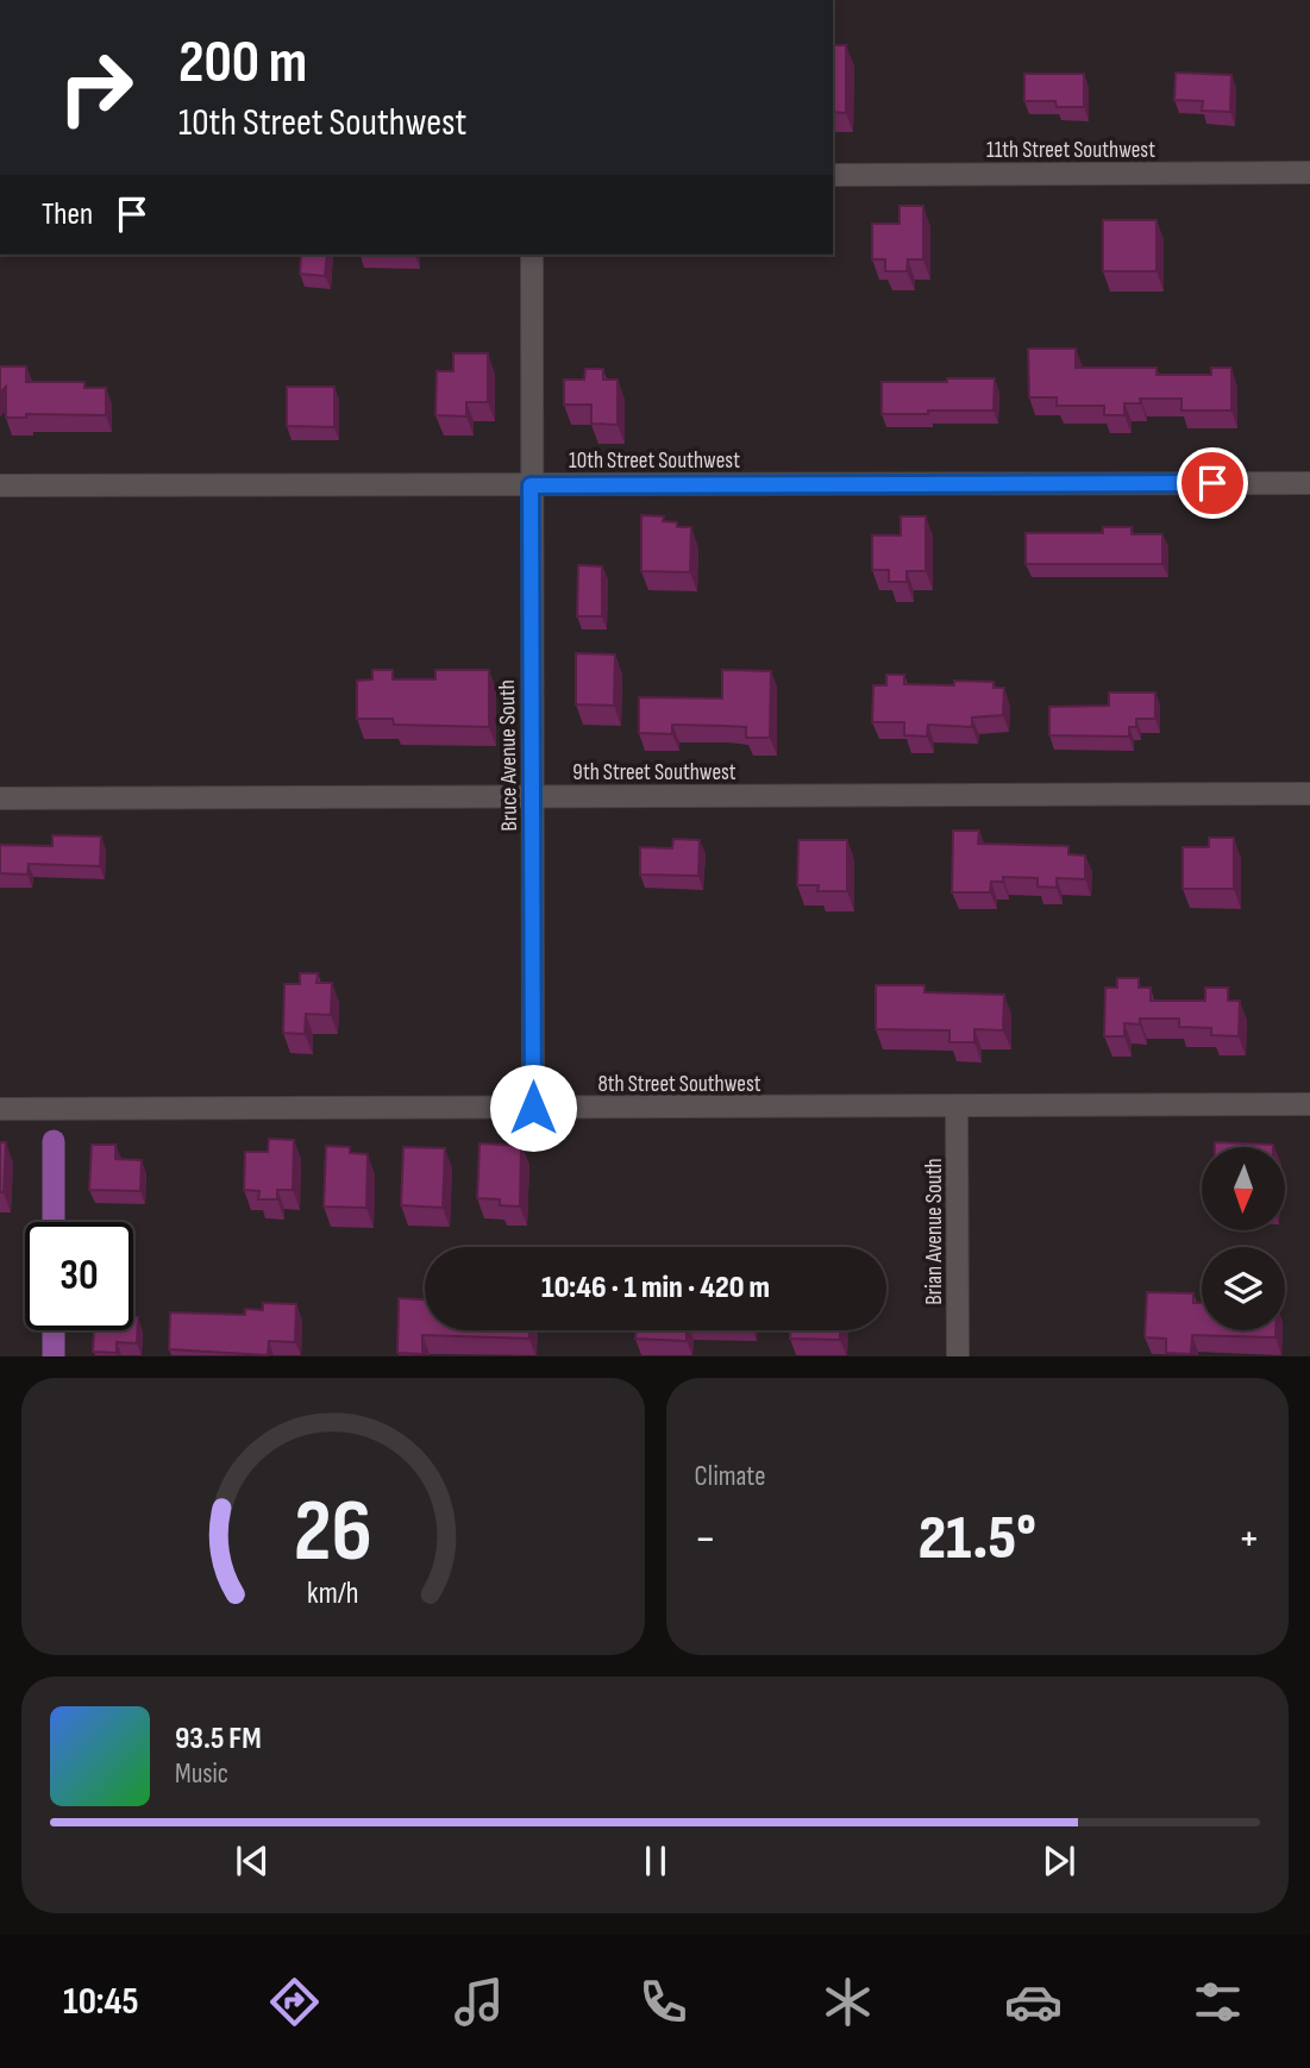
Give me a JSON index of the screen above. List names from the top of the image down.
{
  "streets": {
    "street": [
      "11th Street Southwest",
      "10th Street Southwest",
      "Bruce Avenue South",
      "9th Street Southwest",
      "8th Street Southwest",
      "Brian Avenue South"
    ]
  },
  "crossings": [
    ["10th Street Southwest", "Bruce Avenue South"],
    ["Bruce Avenue South", "9th Street Southwest"],
    ["Bruce Avenue South", "8th Street Southwest"],
    ["8th Street Southwest", "Brian Avenue South"]
  ],
  "north": "bottom",
  "page": {
    "turn": ["200 m", "10th Street Southwest"],
    "then": "Then",
    "limit": "30",
    "trip": "10:46 · 1 min · 420 m",
    "tile": "Climate",
    "heat": ["−", "21.5°", "+"],
    "song": ["93.5 FM", "Music"],
    "tabs": "10:45",
    "gauge": ["26", "km/h"]
  }
}
